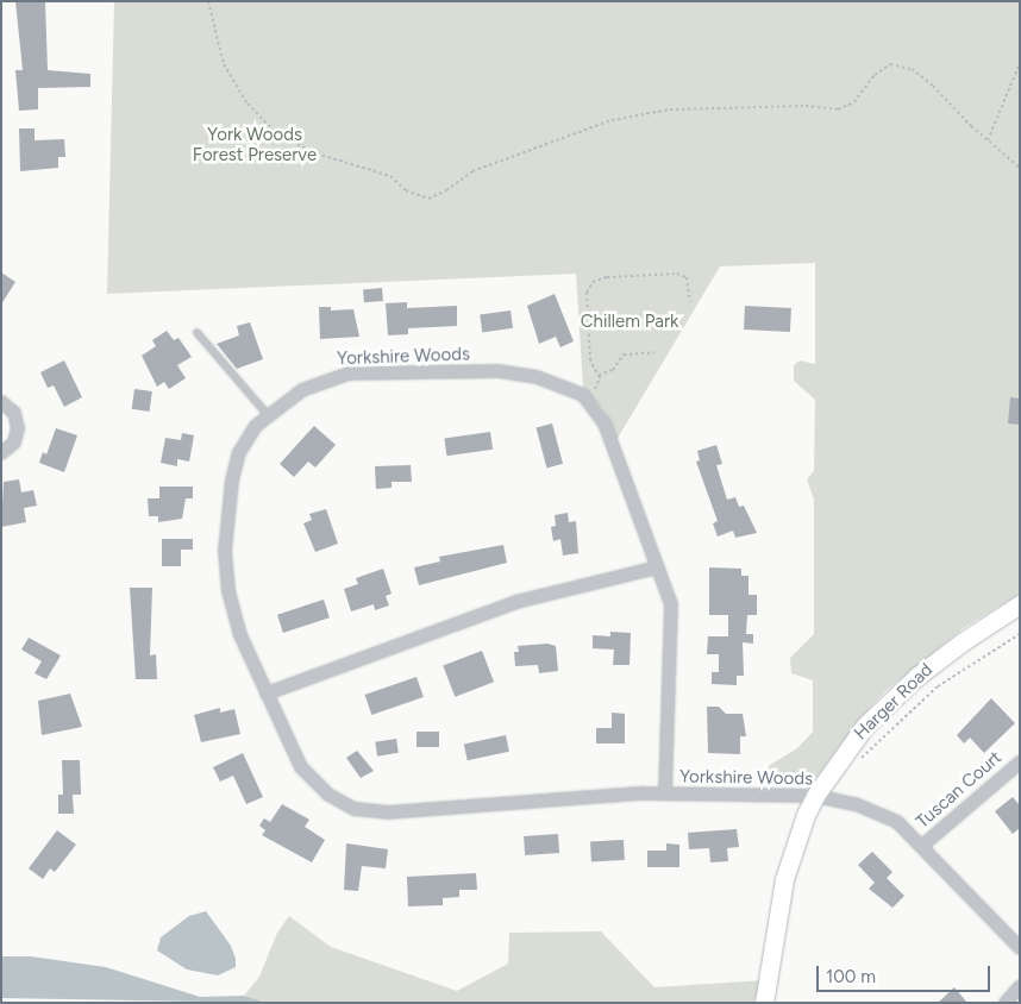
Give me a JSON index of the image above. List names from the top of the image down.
{
  "streets": {
    "street": ["Yorkshire Woods", "Harger Road", "Tuscan Court"]
  },
  "crossings": [
    ["Yorkshire Woods", "Harger Road"],
    ["Yorkshire Woods", "Tuscan Court"]
  ],
  "parks": ["York Woods Forest Preserve", "Chillem Park"],
  "scale_bar": "100 m"
}
